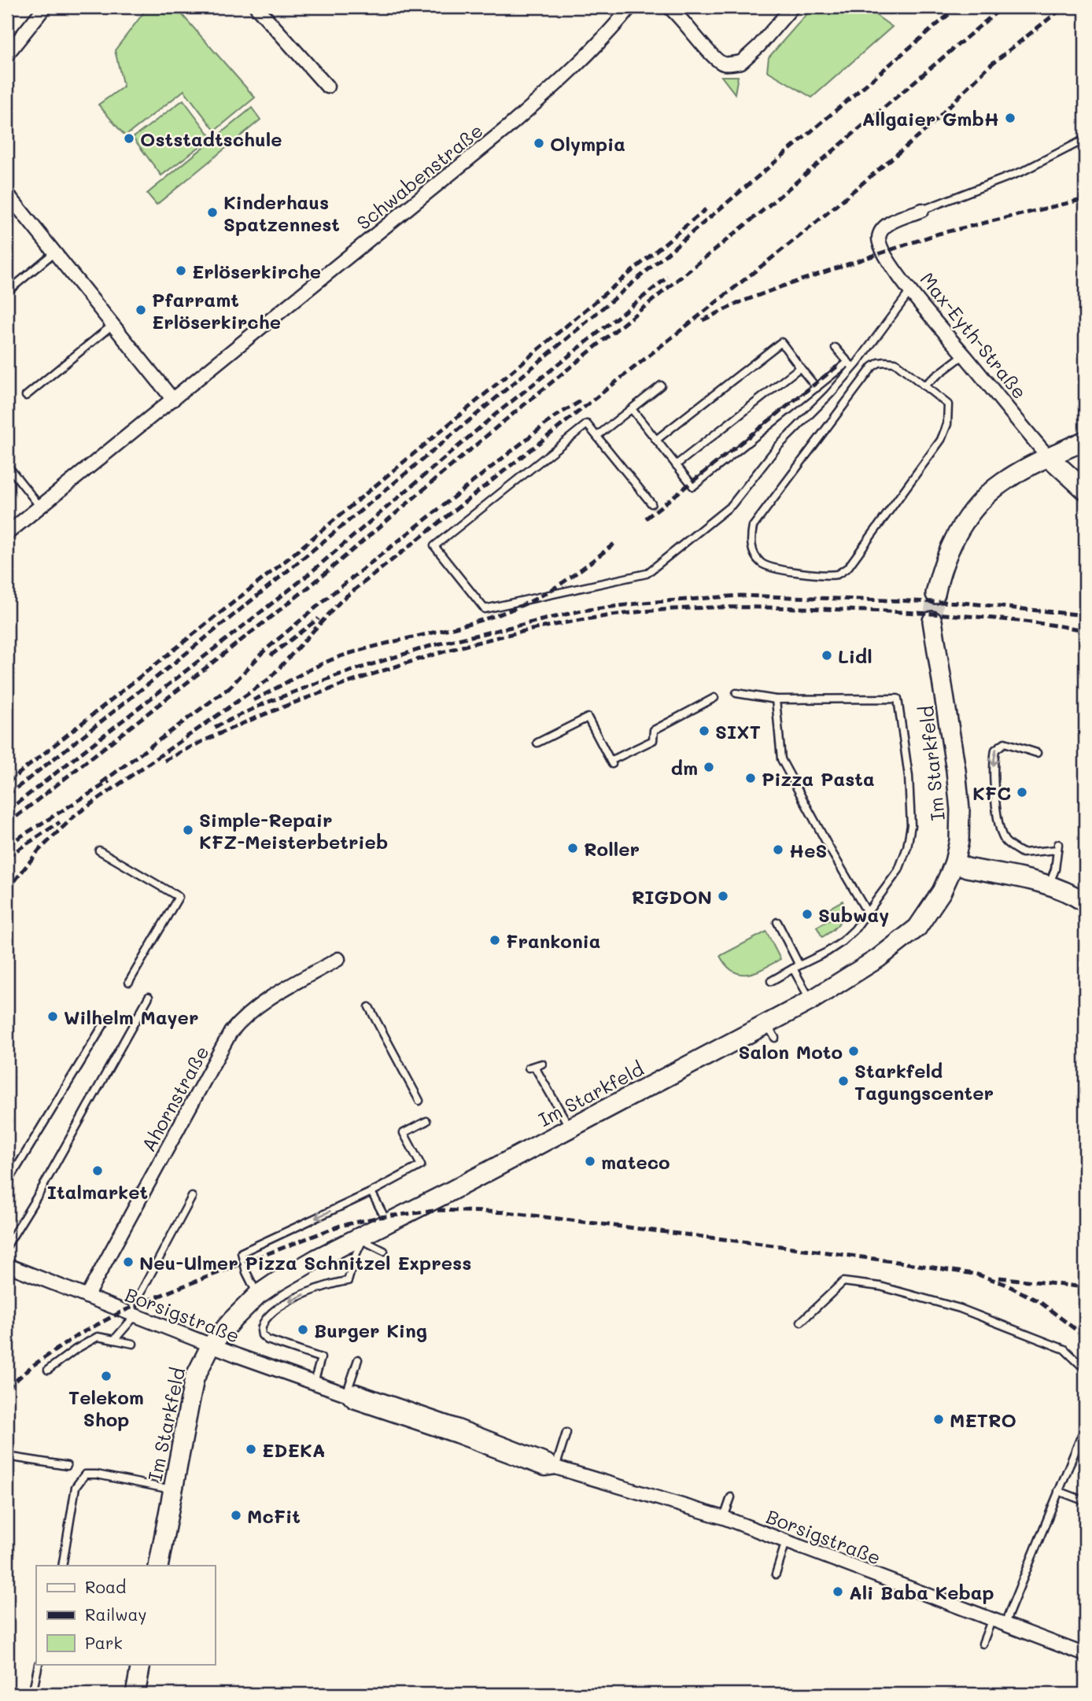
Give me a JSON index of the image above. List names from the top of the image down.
{
  "streets": {
    "main road": ["Max-Eyth-Straße", "Im Starkfeld"],
    "street": ["Schwabenstraße", "Ahornstraße", "Borsigstraße"]
  },
  "crossings": [
    ["Im Starkfeld", "Borsigstraße"],
    ["Ahornstraße", "Borsigstraße"]
  ],
  "places": [
    "Allgaier GmbH",
    "Oststadtschule",
    "Olympia",
    "Kinderhaus Spatzennest",
    "Erlöserkirche",
    "Pfarramt Erlöserkirche",
    "Lidl",
    "SIXT",
    "dm",
    "Pizza Pasta",
    "KFC",
    "Simple-Repair KFZ-Meisterbetrieb",
    "Roller",
    "HeS",
    "RIGDON",
    "Subway",
    "Frankonia",
    "Wilhelm Mayer",
    "Salon Moto",
    "Starkfeld Tagungscenter",
    "mateco",
    "Italmarket",
    "Neu-Ulmer Pizza Schnitzel Express",
    "Burger King",
    "Telekom Shop",
    "METRO",
    "EDEKA",
    "McFit",
    "Ali Baba Kebap"
  ],
  "legend": ["Road", "Railway", "Park"]
}
